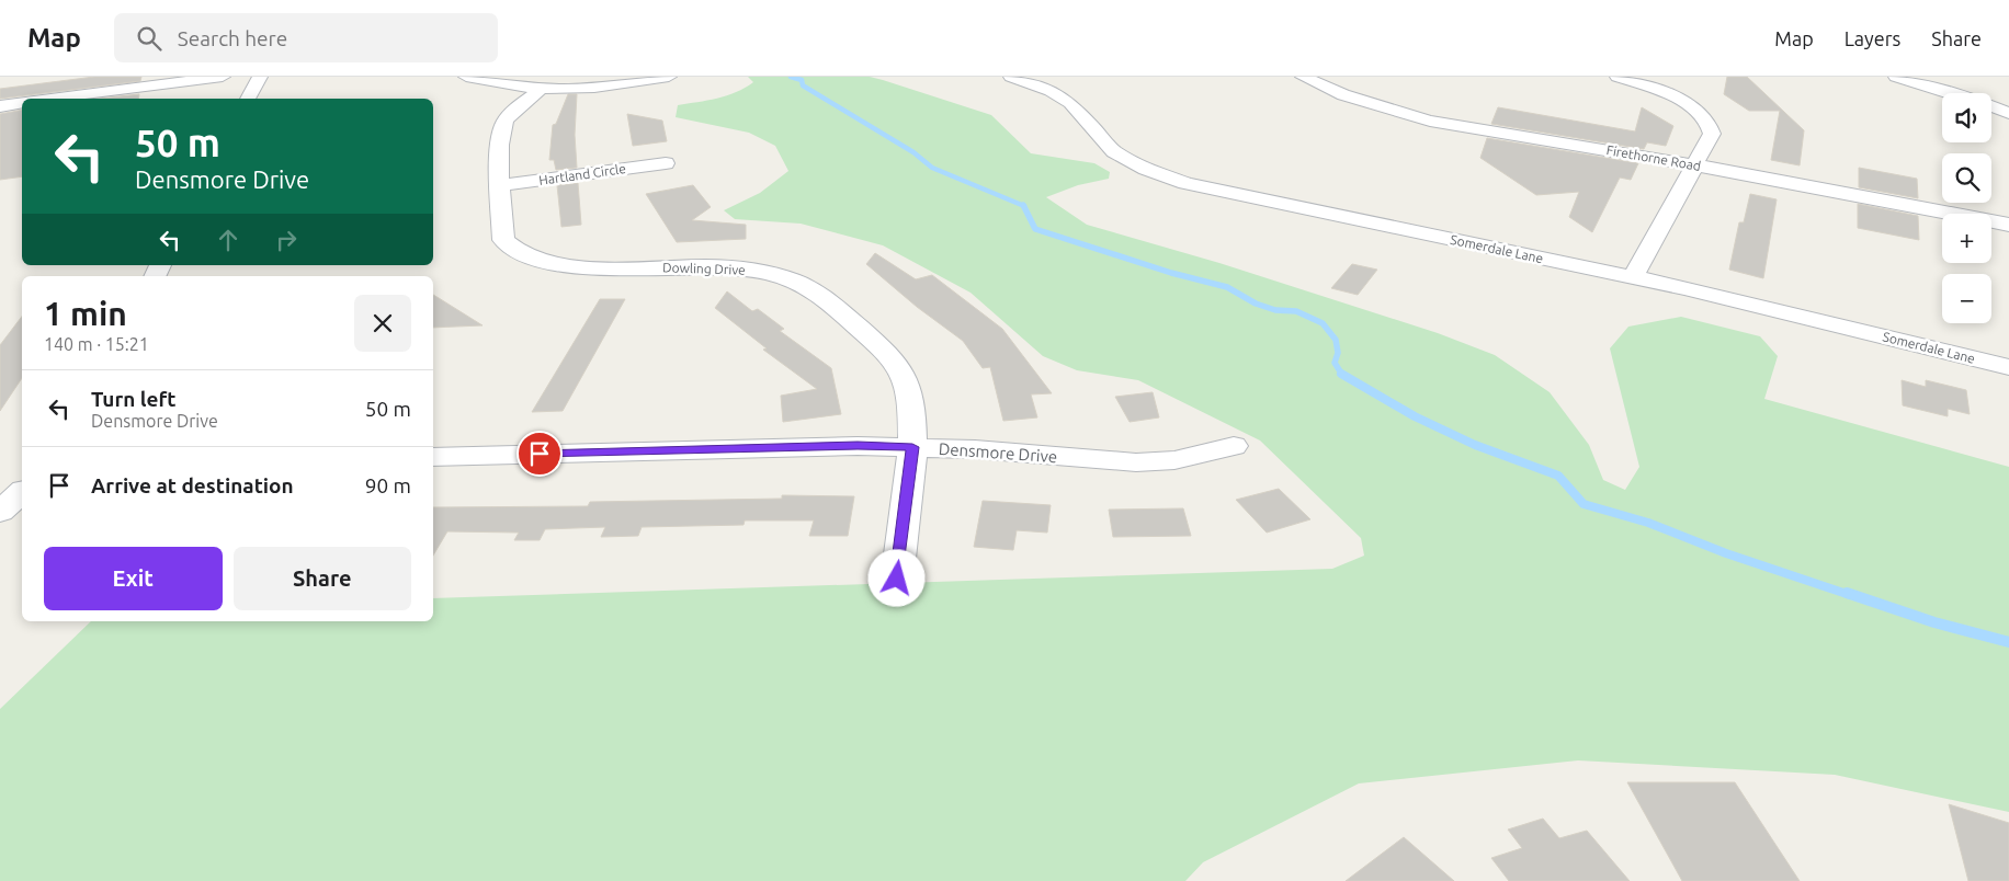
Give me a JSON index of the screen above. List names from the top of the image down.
{
  "streets": {
    "street": [
      "Firethorne Road",
      "Hartland Circle",
      "Somerdale Lane",
      "Dowling Drive",
      "Densmore Drive"
    ]
  },
  "crossings": [
    ["Hartland Circle", "Dowling Drive"],
    ["Dowling Drive", "Densmore Drive"]
  ],
  "page": {
    "header": "Map",
    "search": "Search here",
    "nav": ["Map", "Layers", "Share"],
    "map_buttons": ["+", "−"],
    "turn": ["50 m", "Densmore Drive"],
    "heading": ["1 min", "140 m · 15:21"],
    "list": [
      {
        "name": "Turn left",
        "note": "Densmore Drive",
        "value": "50 m"
      },
      {
        "name": "Arrive at destination",
        "value": "90 m"
      }
    ],
    "buttons": ["Exit", "Share"]
  }
}
